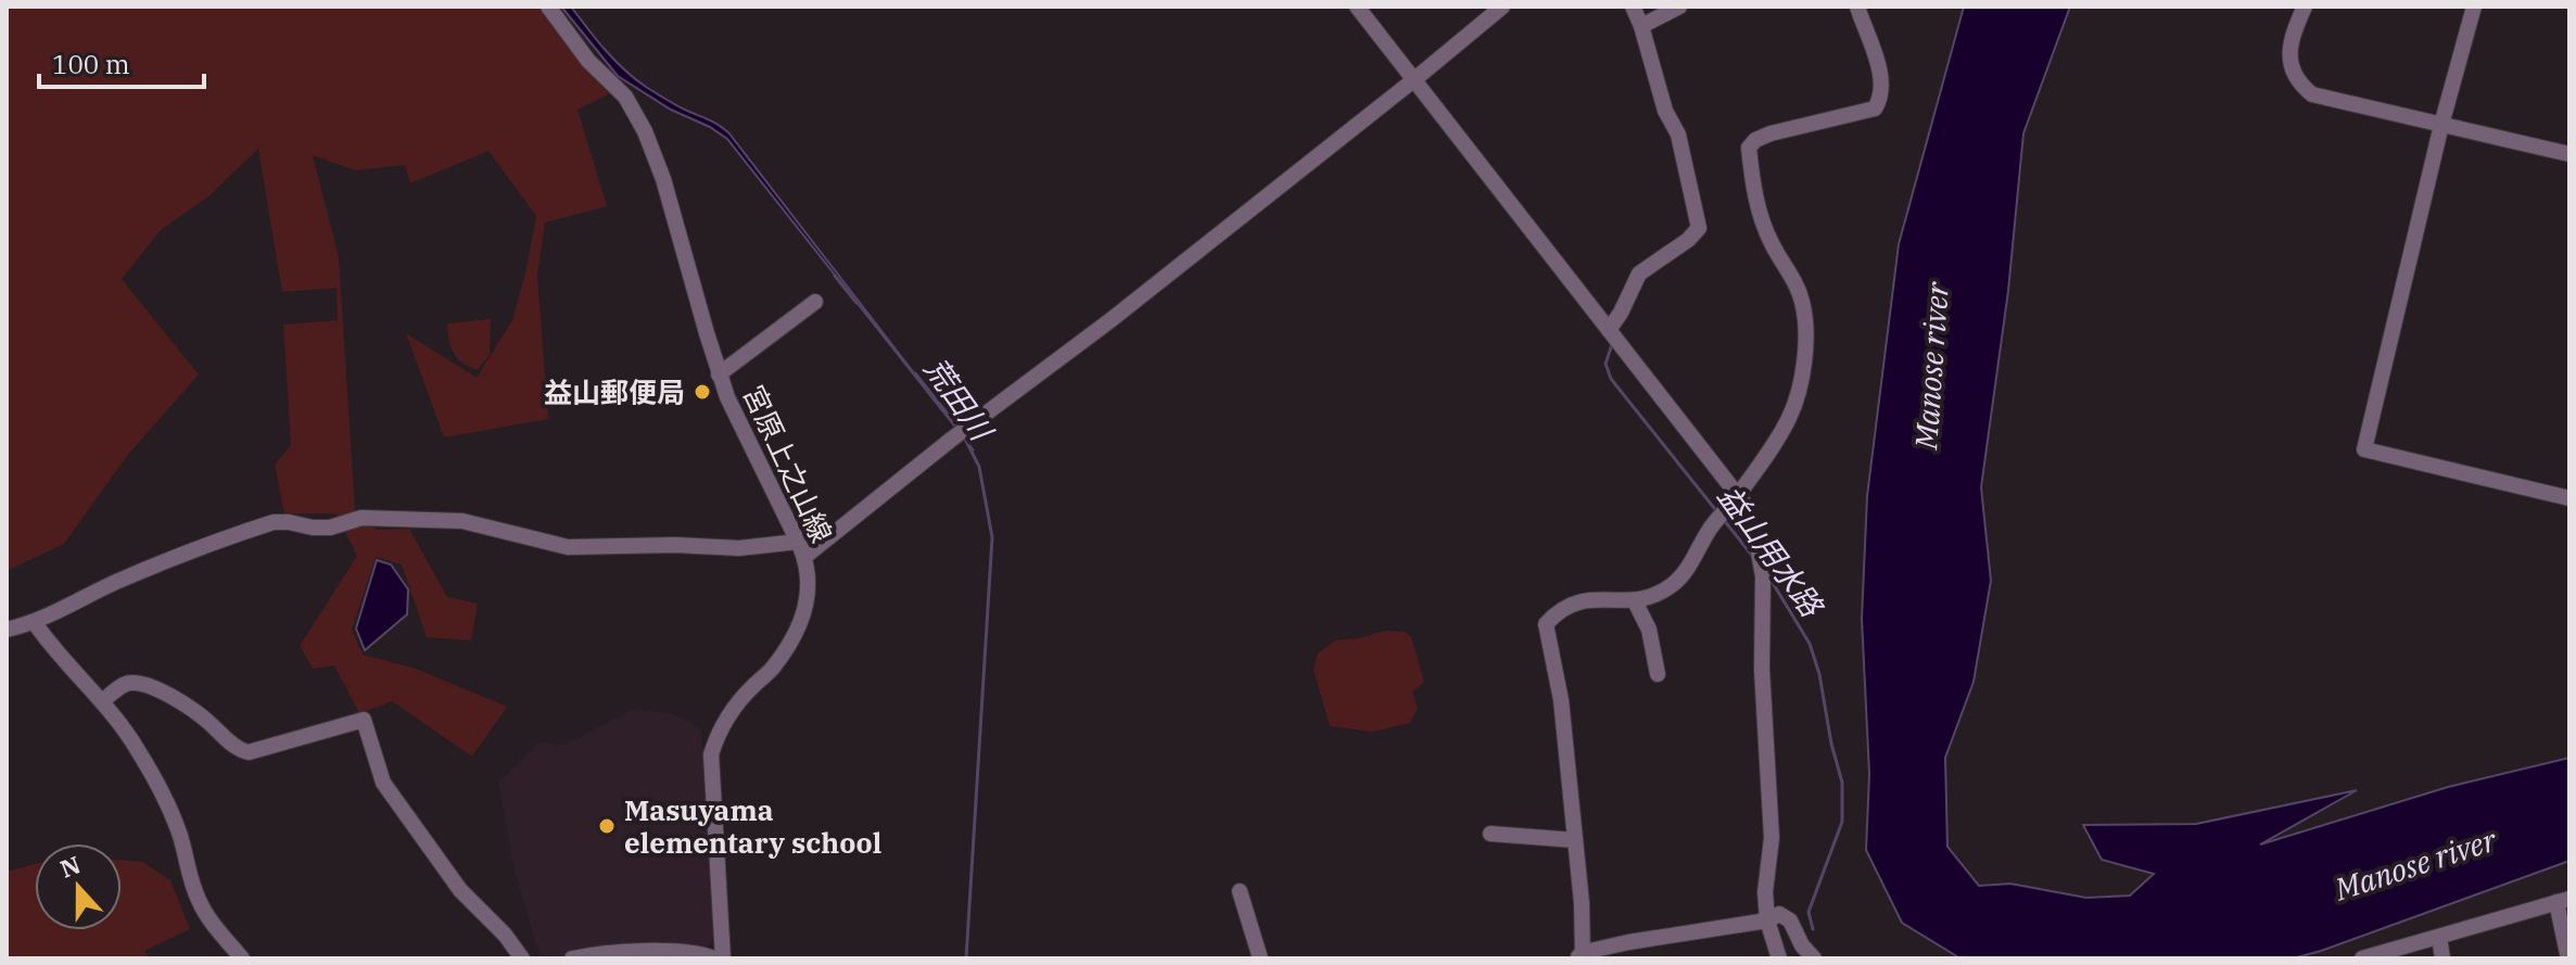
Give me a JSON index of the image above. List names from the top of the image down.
{
  "streets": {
    "street": ["宮原上之山線"]
  },
  "water": ["Manose river", "荒田川", "益山用水路"],
  "places": ["益山郵便局", "Masuyama elementary school"],
  "scale_bar": "100 m",
  "north": "top"
}
